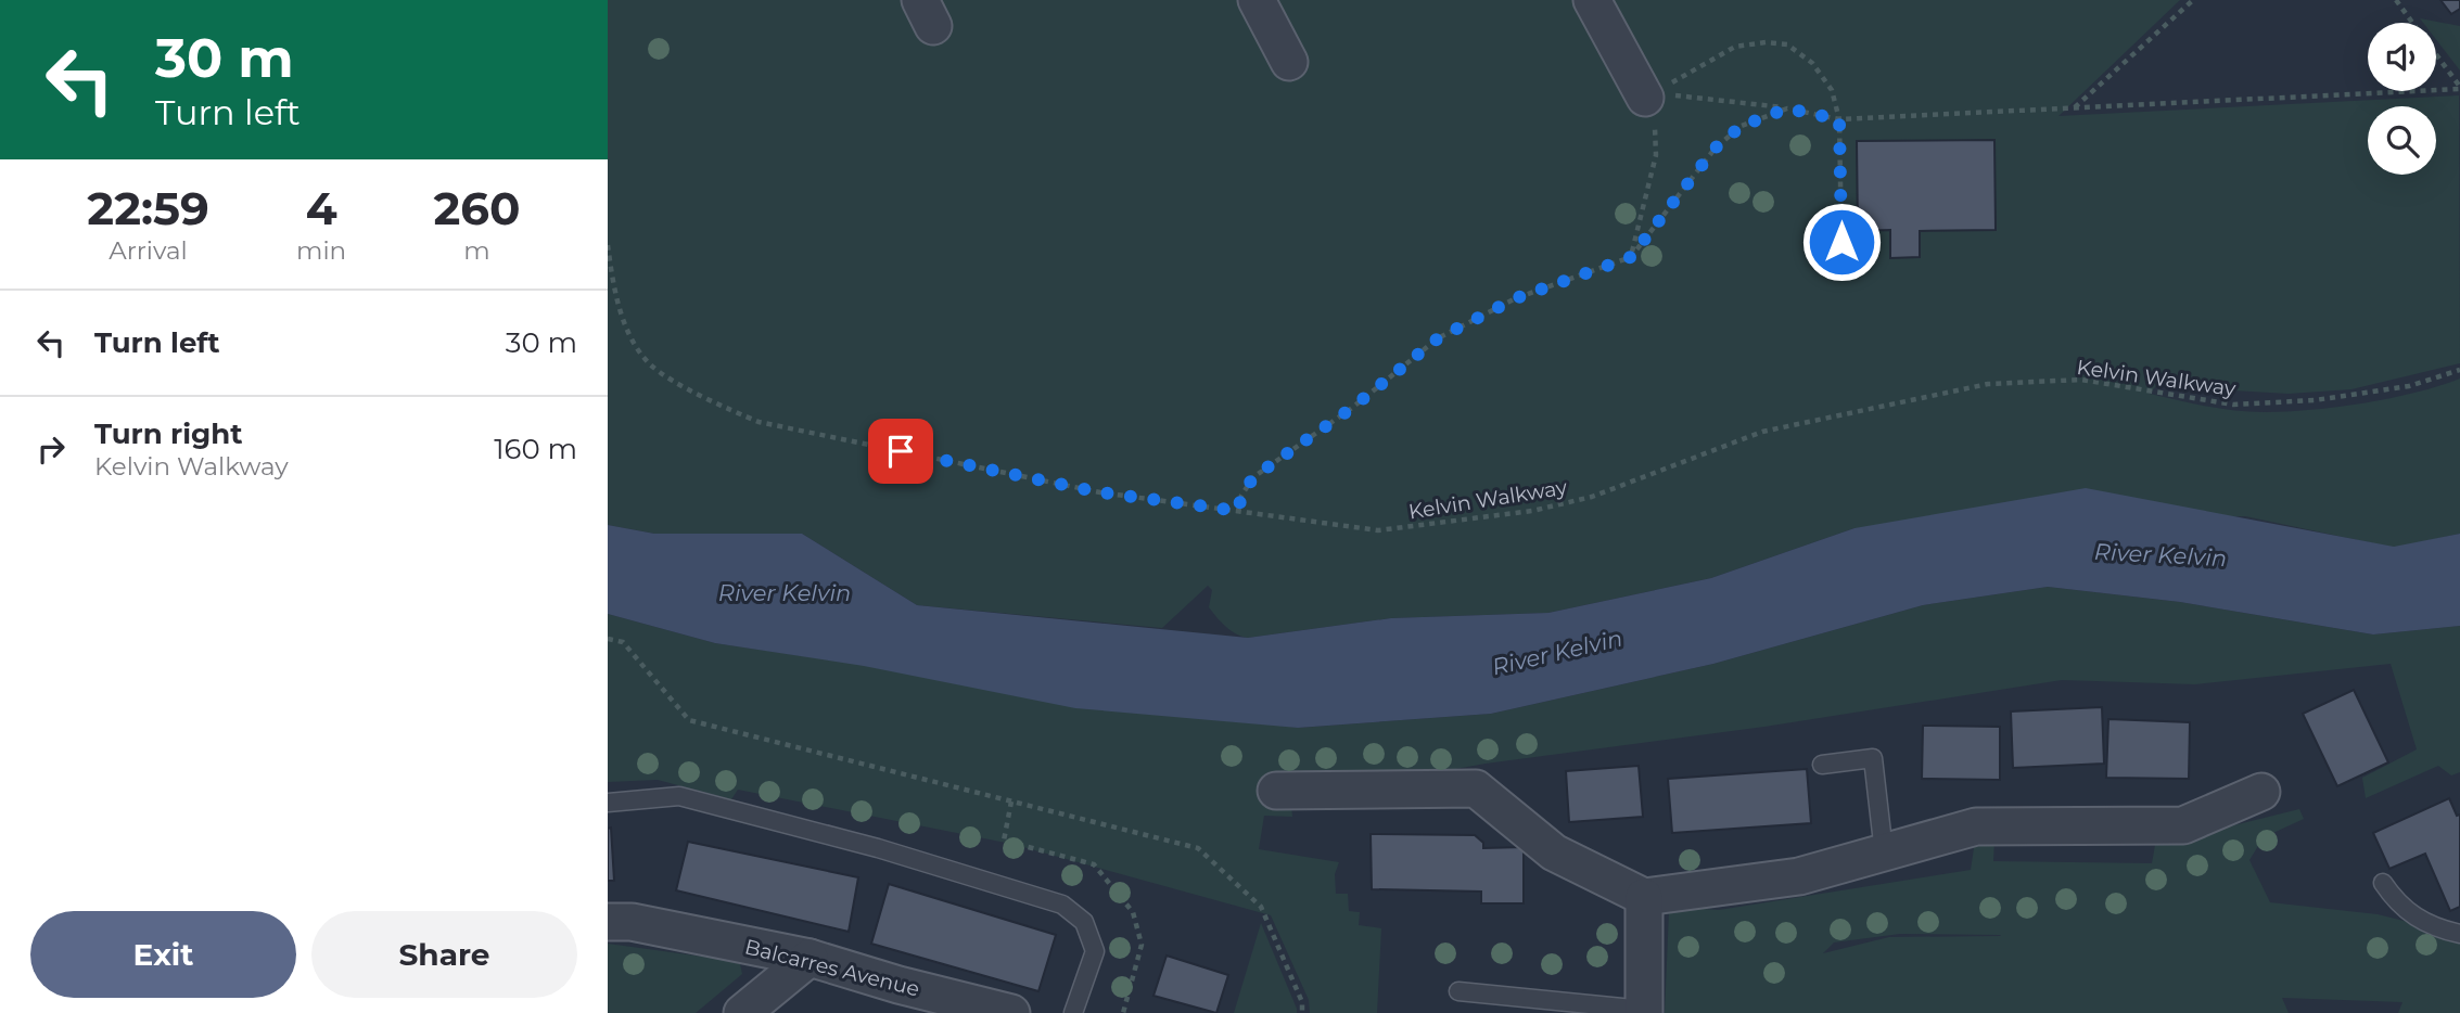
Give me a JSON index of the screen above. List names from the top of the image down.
{
  "streets": {
    "street": ["Balcarres Avenue"],
    "path": ["Kelvin Walkway"]
  },
  "water": ["River Kelvin"],
  "page": {
    "turn": ["30 m", "Turn left"],
    "eta": [
      "22:59",
      "Arrival",
      "4",
      "min",
      "260",
      "m"
    ],
    "list": [
      {
        "name": "Turn left",
        "value": "30 m"
      },
      {
        "name": "Turn right",
        "note": "Kelvin Walkway",
        "value": "160 m"
      }
    ],
    "buttons": ["Exit", "Share"]
  }
}
